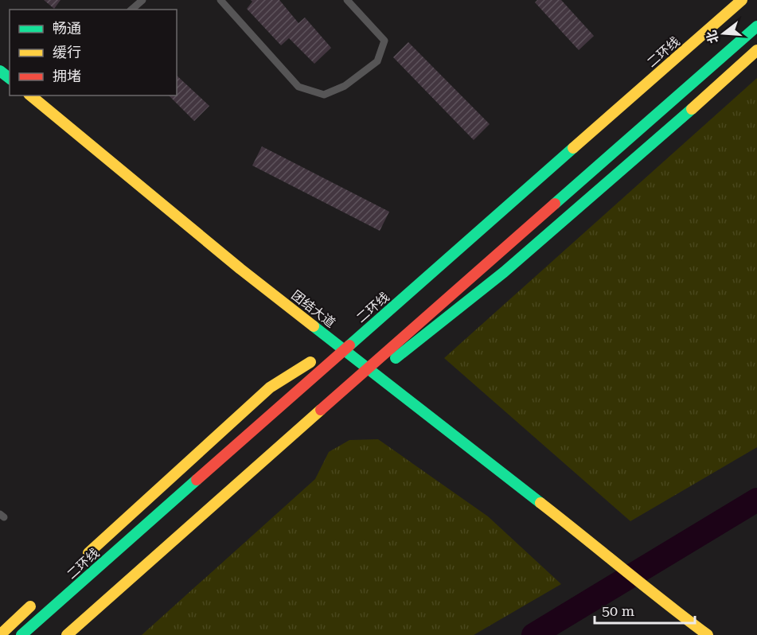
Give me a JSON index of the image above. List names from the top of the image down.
{
  "streets": {
    "main road": ["二环线", "团结大道"]
  },
  "legend": ["畅通", "缓行", "拥堵"],
  "scale_bar": "50 m",
  "north": "left"
}
